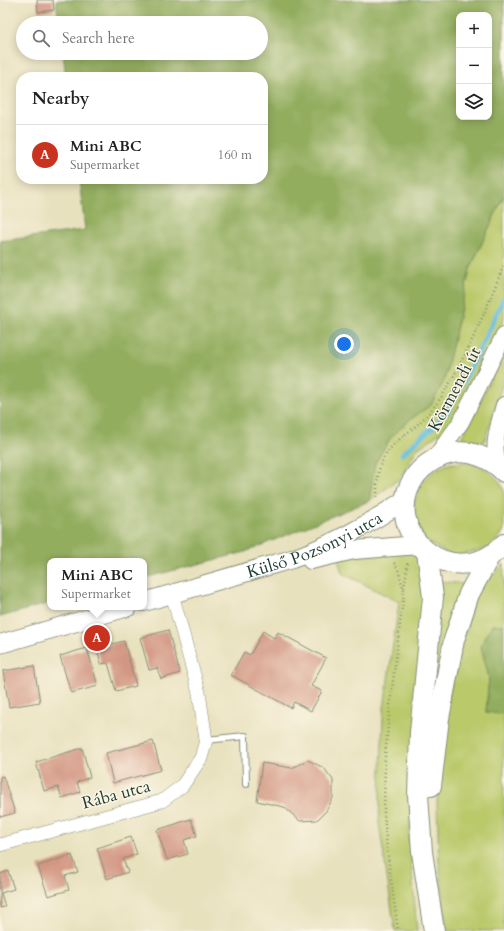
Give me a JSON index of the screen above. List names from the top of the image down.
{
  "streets": {
    "main road": ["Külső Pozsonyi utca"],
    "street": ["Körmendi út", "Rába utca"]
  },
  "page": {
    "map_buttons": ["+", "−"],
    "search": "Search here",
    "heading": "Nearby",
    "list": [
      {
        "mark": "A",
        "name": "Mini ABC",
        "note": "Supermarket",
        "value": "160 m"
      }
    ],
    "popup": ["Mini ABC", "Supermarket"],
    "pins": "A"
  }
}
